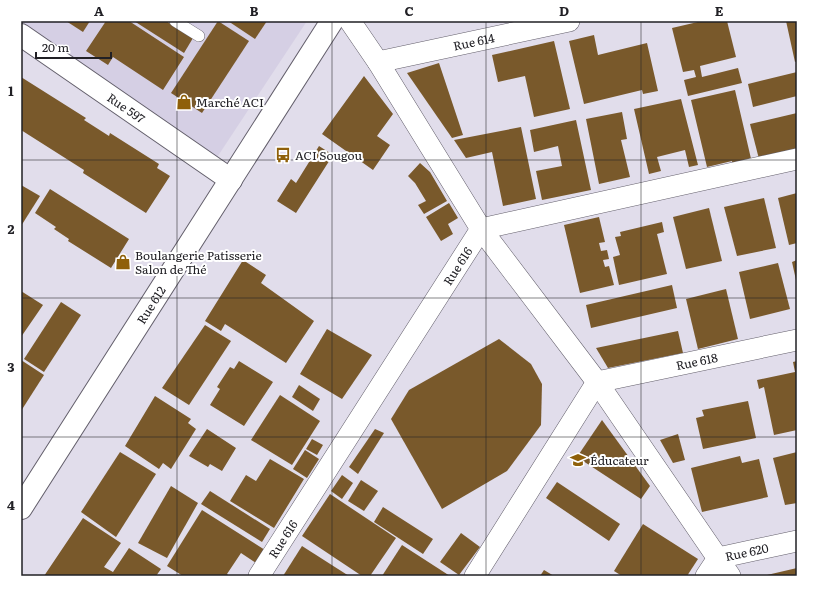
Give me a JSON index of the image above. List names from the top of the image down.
{
  "streets": {
    "street": [
      "Rue 614",
      "Rue 597",
      "Rue 616",
      "Rue 612",
      "Rue 618",
      "Rue 620"
    ]
  },
  "crossings": [
    ["Rue 597", "Rue 612"]
  ],
  "places": {
    "shop": ["Marché ACI", "Boulangerie Patisserie Salon de Thé"],
    "bus stop": ["ACI Sougou"],
    "school or university": ["Éducateur"]
  },
  "scale_bar": "20 m",
  "grid": {
    "columns": [
      "A",
      "B",
      "C",
      "D",
      "E"
    ],
    "rows": [
      "1",
      "2",
      "3",
      "4"
    ]
  }
}
